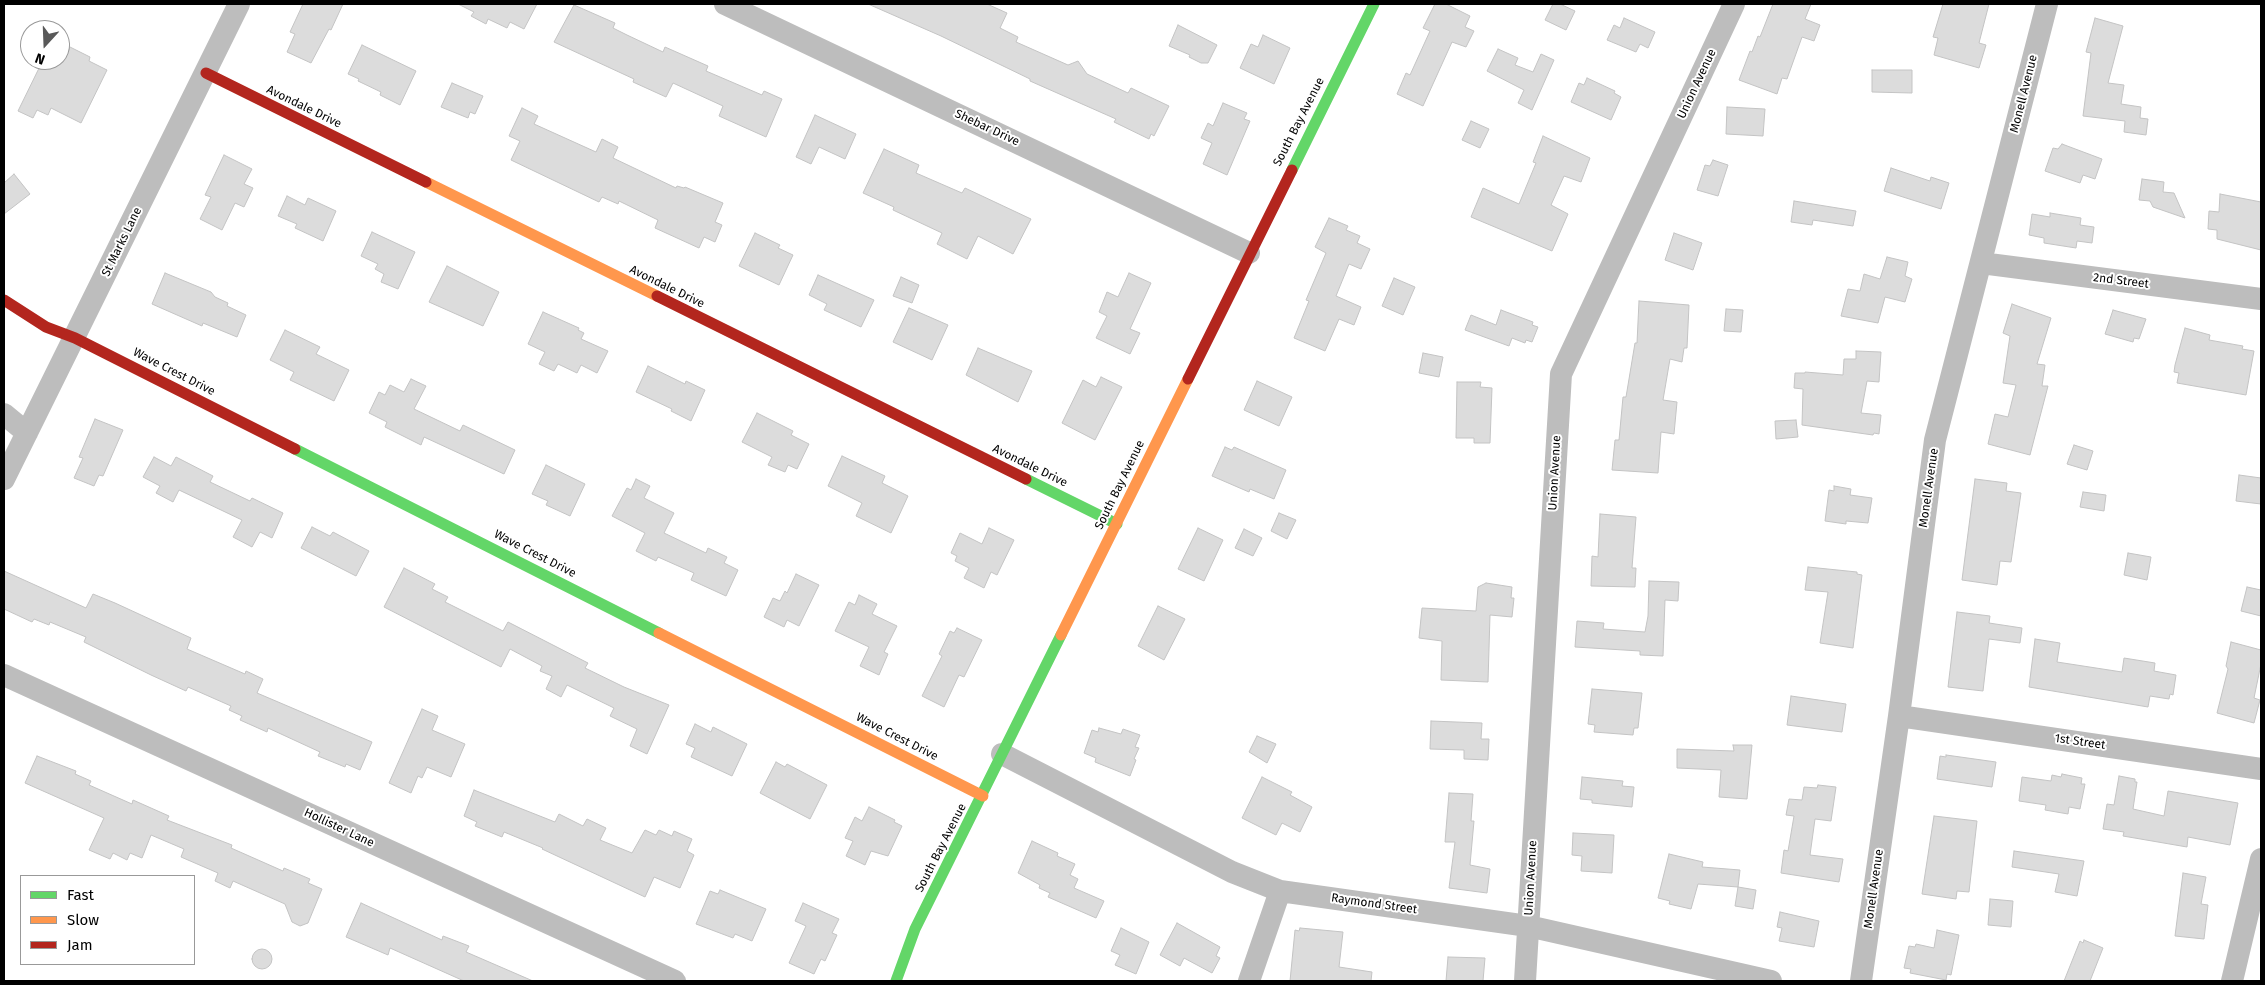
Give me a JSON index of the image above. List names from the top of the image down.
{
  "streets": {
    "street": [
      "Union Avenue",
      "Monell Avenue",
      "Avondale Drive",
      "South Bay Avenue",
      "Shebar Drive",
      "St Marks Lane",
      "2nd Street",
      "Wave Crest Drive",
      "1st Street",
      "Hollister Lane",
      "Raymond Street"
    ]
  },
  "crossings": [
    ["Union Avenue", "Raymond Street"],
    ["Monell Avenue", "2nd Street"],
    ["Monell Avenue", "1st Street"],
    ["Avondale Drive", "South Bay Avenue"],
    ["Avondale Drive", "St Marks Lane"],
    ["South Bay Avenue", "Shebar Drive"],
    ["South Bay Avenue", "Wave Crest Drive"],
    ["South Bay Avenue", "Raymond Street"],
    ["St Marks Lane", "Wave Crest Drive"]
  ],
  "legend": ["Fast", "Slow", "Jam"],
  "north": "bottom"
}
